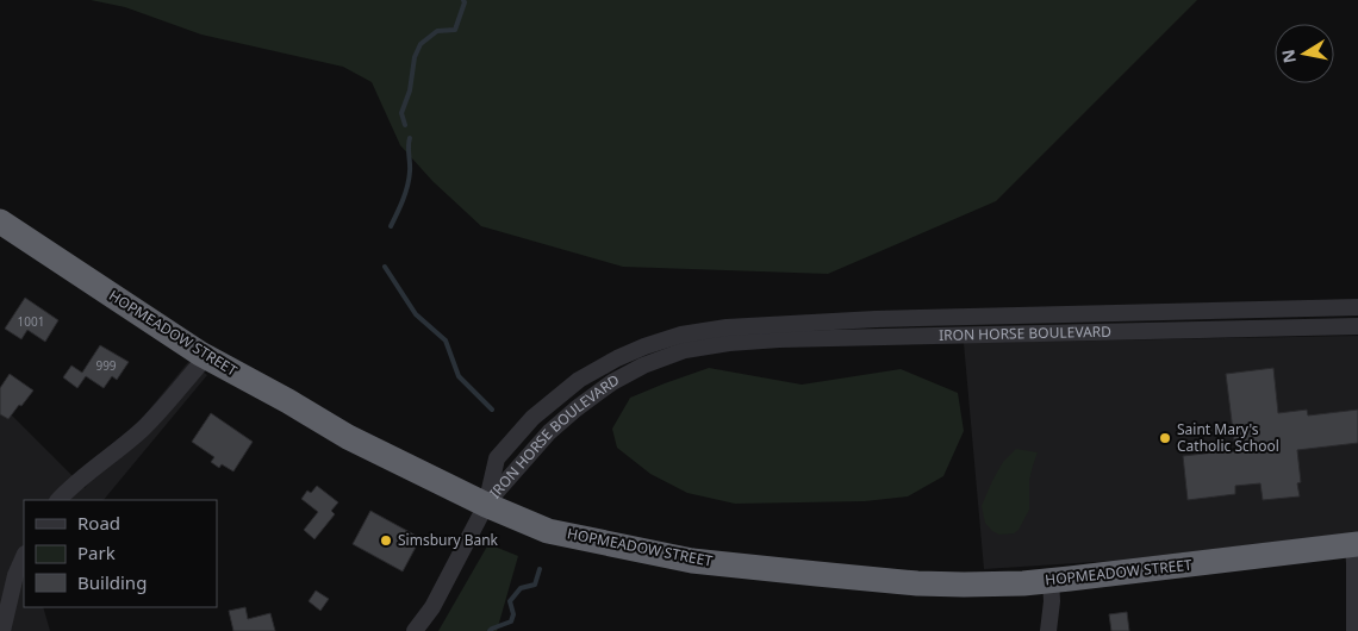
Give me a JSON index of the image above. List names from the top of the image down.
{
  "streets": {
    "highway": ["HOPMEADOW STREET"],
    "street": ["IRON HORSE BOULEVARD"]
  },
  "crossings": [
    ["HOPMEADOW STREET", "IRON HORSE BOULEVARD"]
  ],
  "places": ["Saint Mary's Catholic School", "Simsbury Bank"],
  "house_numbers": ["1001", "999"],
  "legend": ["Road", "Park", "Building"],
  "north": "left"
}
